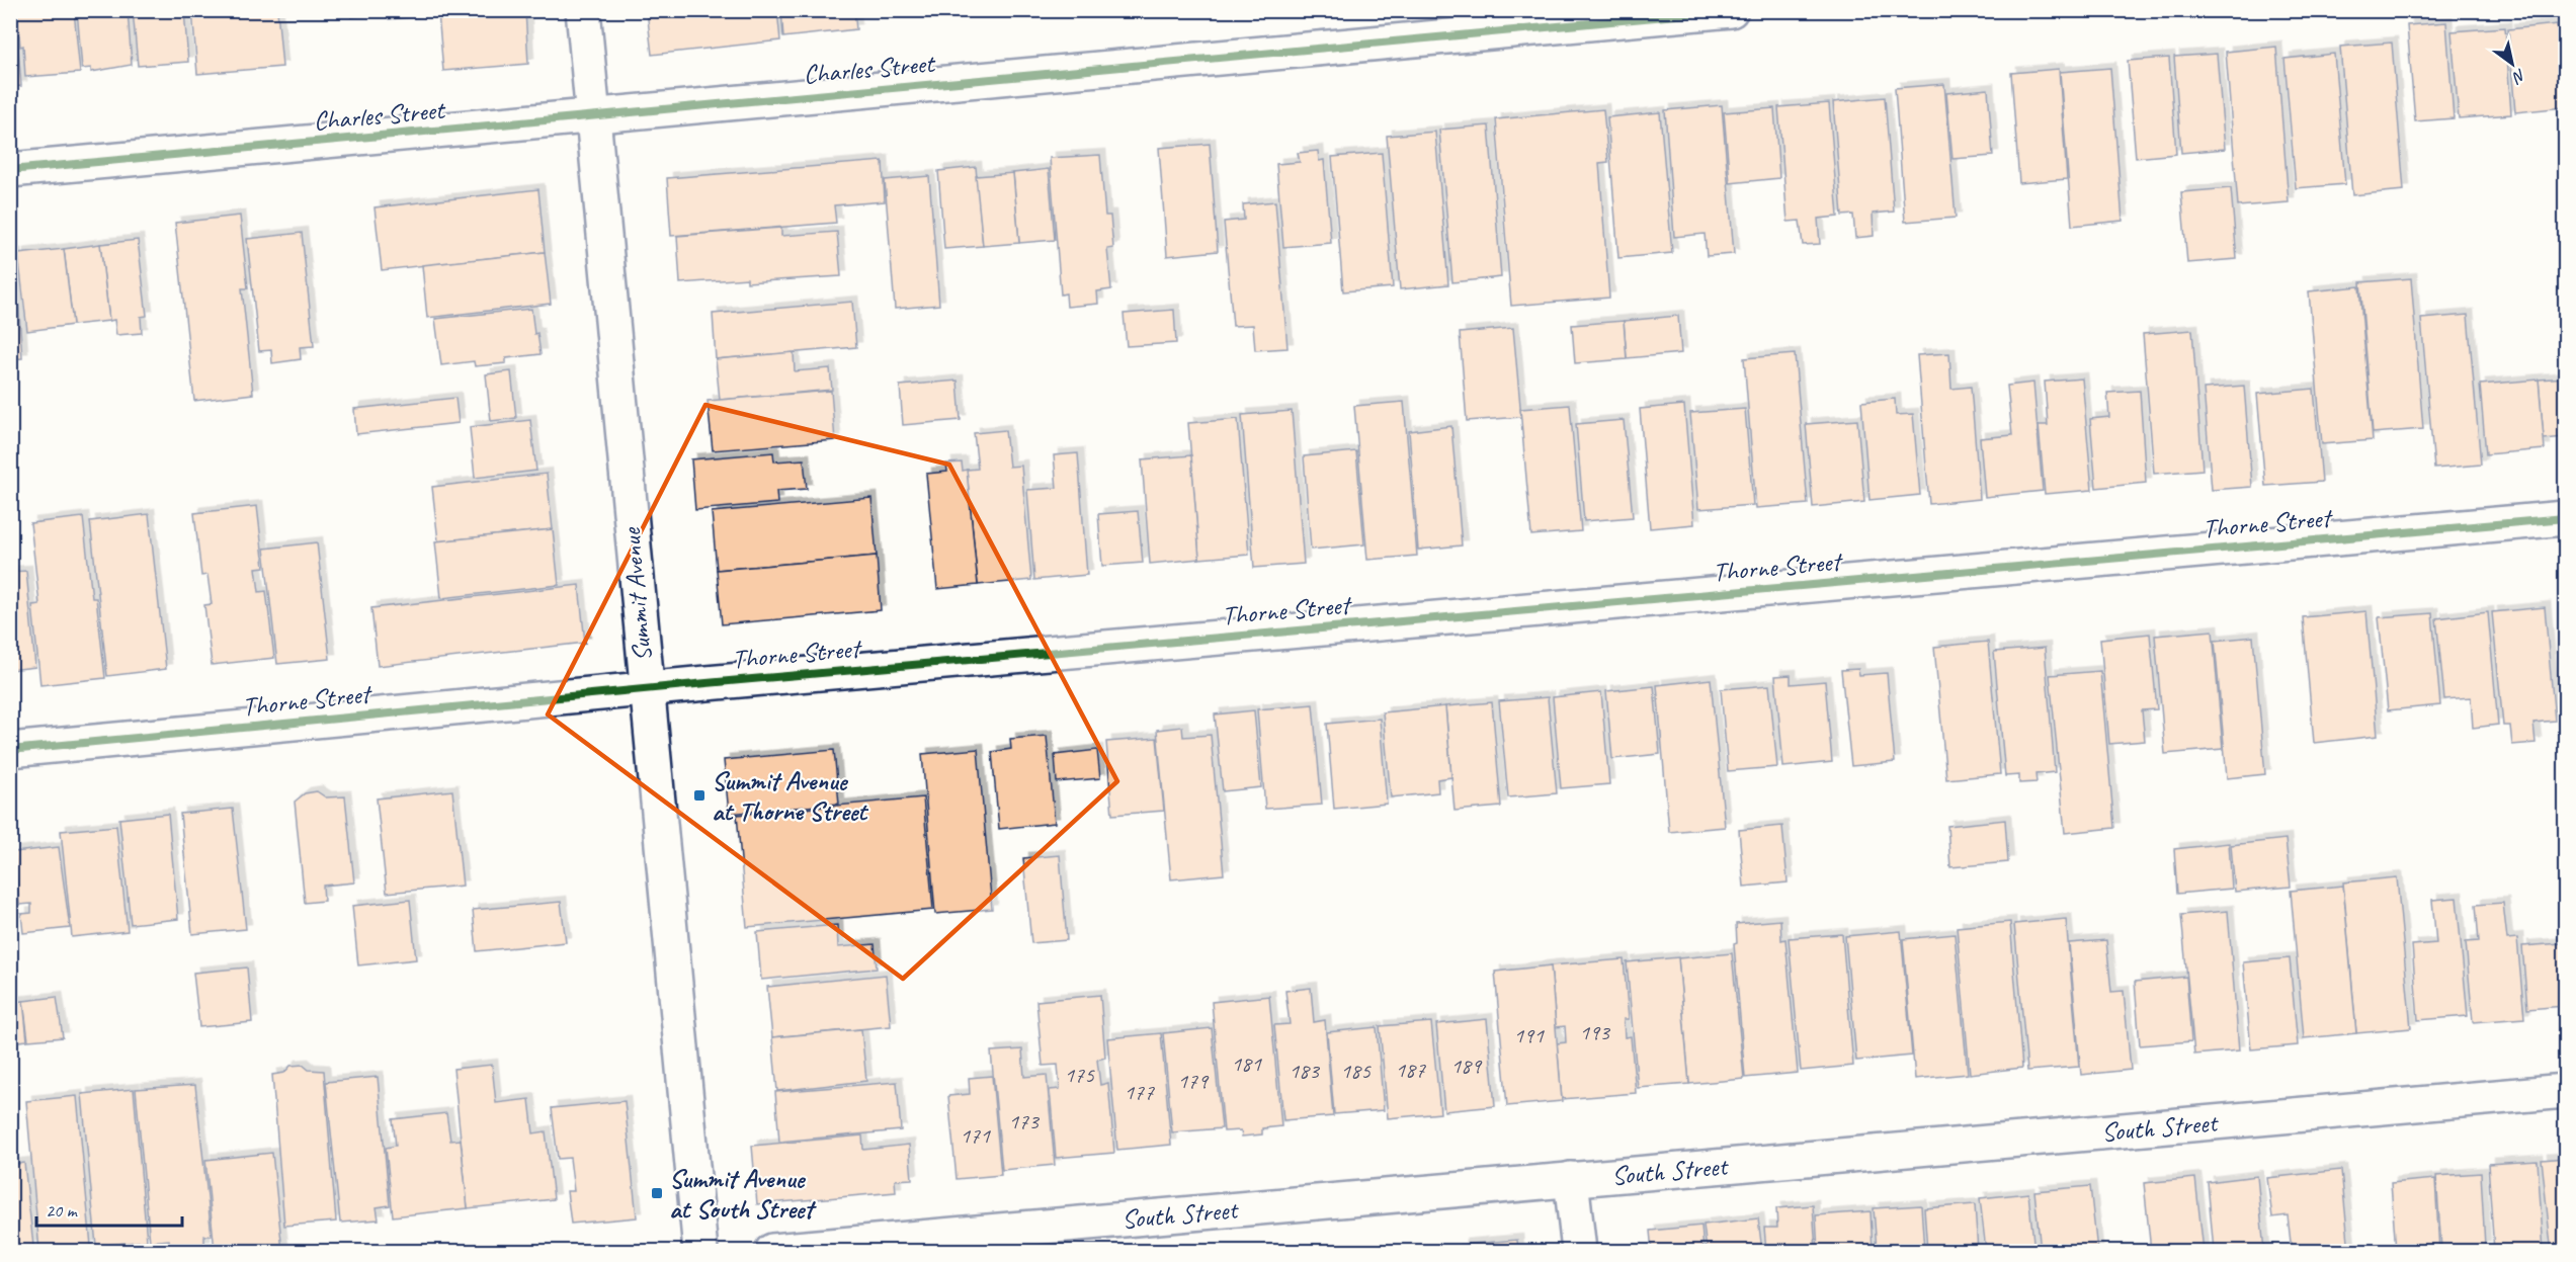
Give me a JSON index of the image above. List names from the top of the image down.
{
  "streets": {
    "street": [
      "Charles Street",
      "Thorne Street",
      "Summit Avenue",
      "South Street"
    ]
  },
  "crossings": [
    ["Charles Street", "Summit Avenue"],
    ["Thorne Street", "Summit Avenue"]
  ],
  "places": {
    "transit": ["Summit Avenue at Thorne Street", "Summit Avenue at South Street"]
  },
  "house_numbers": [
    "193",
    "191",
    "181",
    "189",
    "187",
    "183",
    "185",
    "175",
    "179",
    "177",
    "173",
    "171"
  ],
  "scale_bar": "20 m",
  "north": "bottom right"
}
